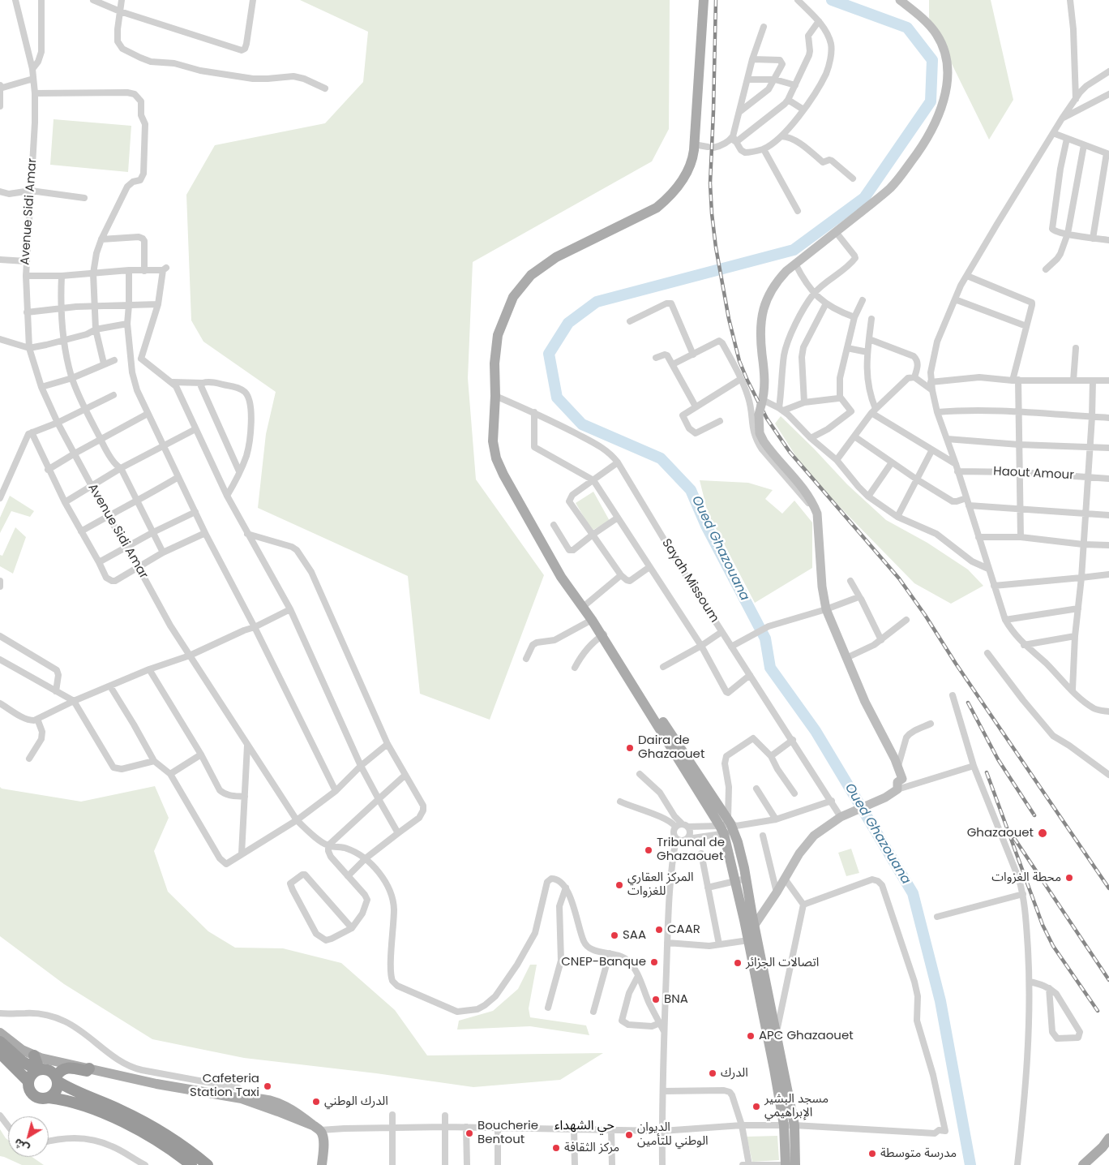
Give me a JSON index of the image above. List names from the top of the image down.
{
  "streets": {
    "street": ["Avenue Sidi Amar", "Haout Amour", "Sayah Missoum"]
  },
  "districts": ["حي الشهداء"],
  "water": ["Oued Ghazouana"],
  "places": [
    "Daira de Ghazaouet",
    "Ghazaouet",
    "Tribunal de Ghazaouet",
    "محطة الغزوات",
    "المركز العقاري للغزوات",
    "CAAR",
    "SAA",
    "CNEP-Banque",
    "اتصالات الجزائر",
    "BNA",
    "APC Ghazaouet",
    "الدرك",
    "Cafeteria Station Taxi",
    "الدرك الوطني",
    "مسجد البشير الإبراهيمي",
    "Boucherie Bentout",
    "الديوان الوطني للتأمين",
    "مركز الثقافة",
    "مدرسة متوسطة"
  ],
  "north": "bottom left"
}
